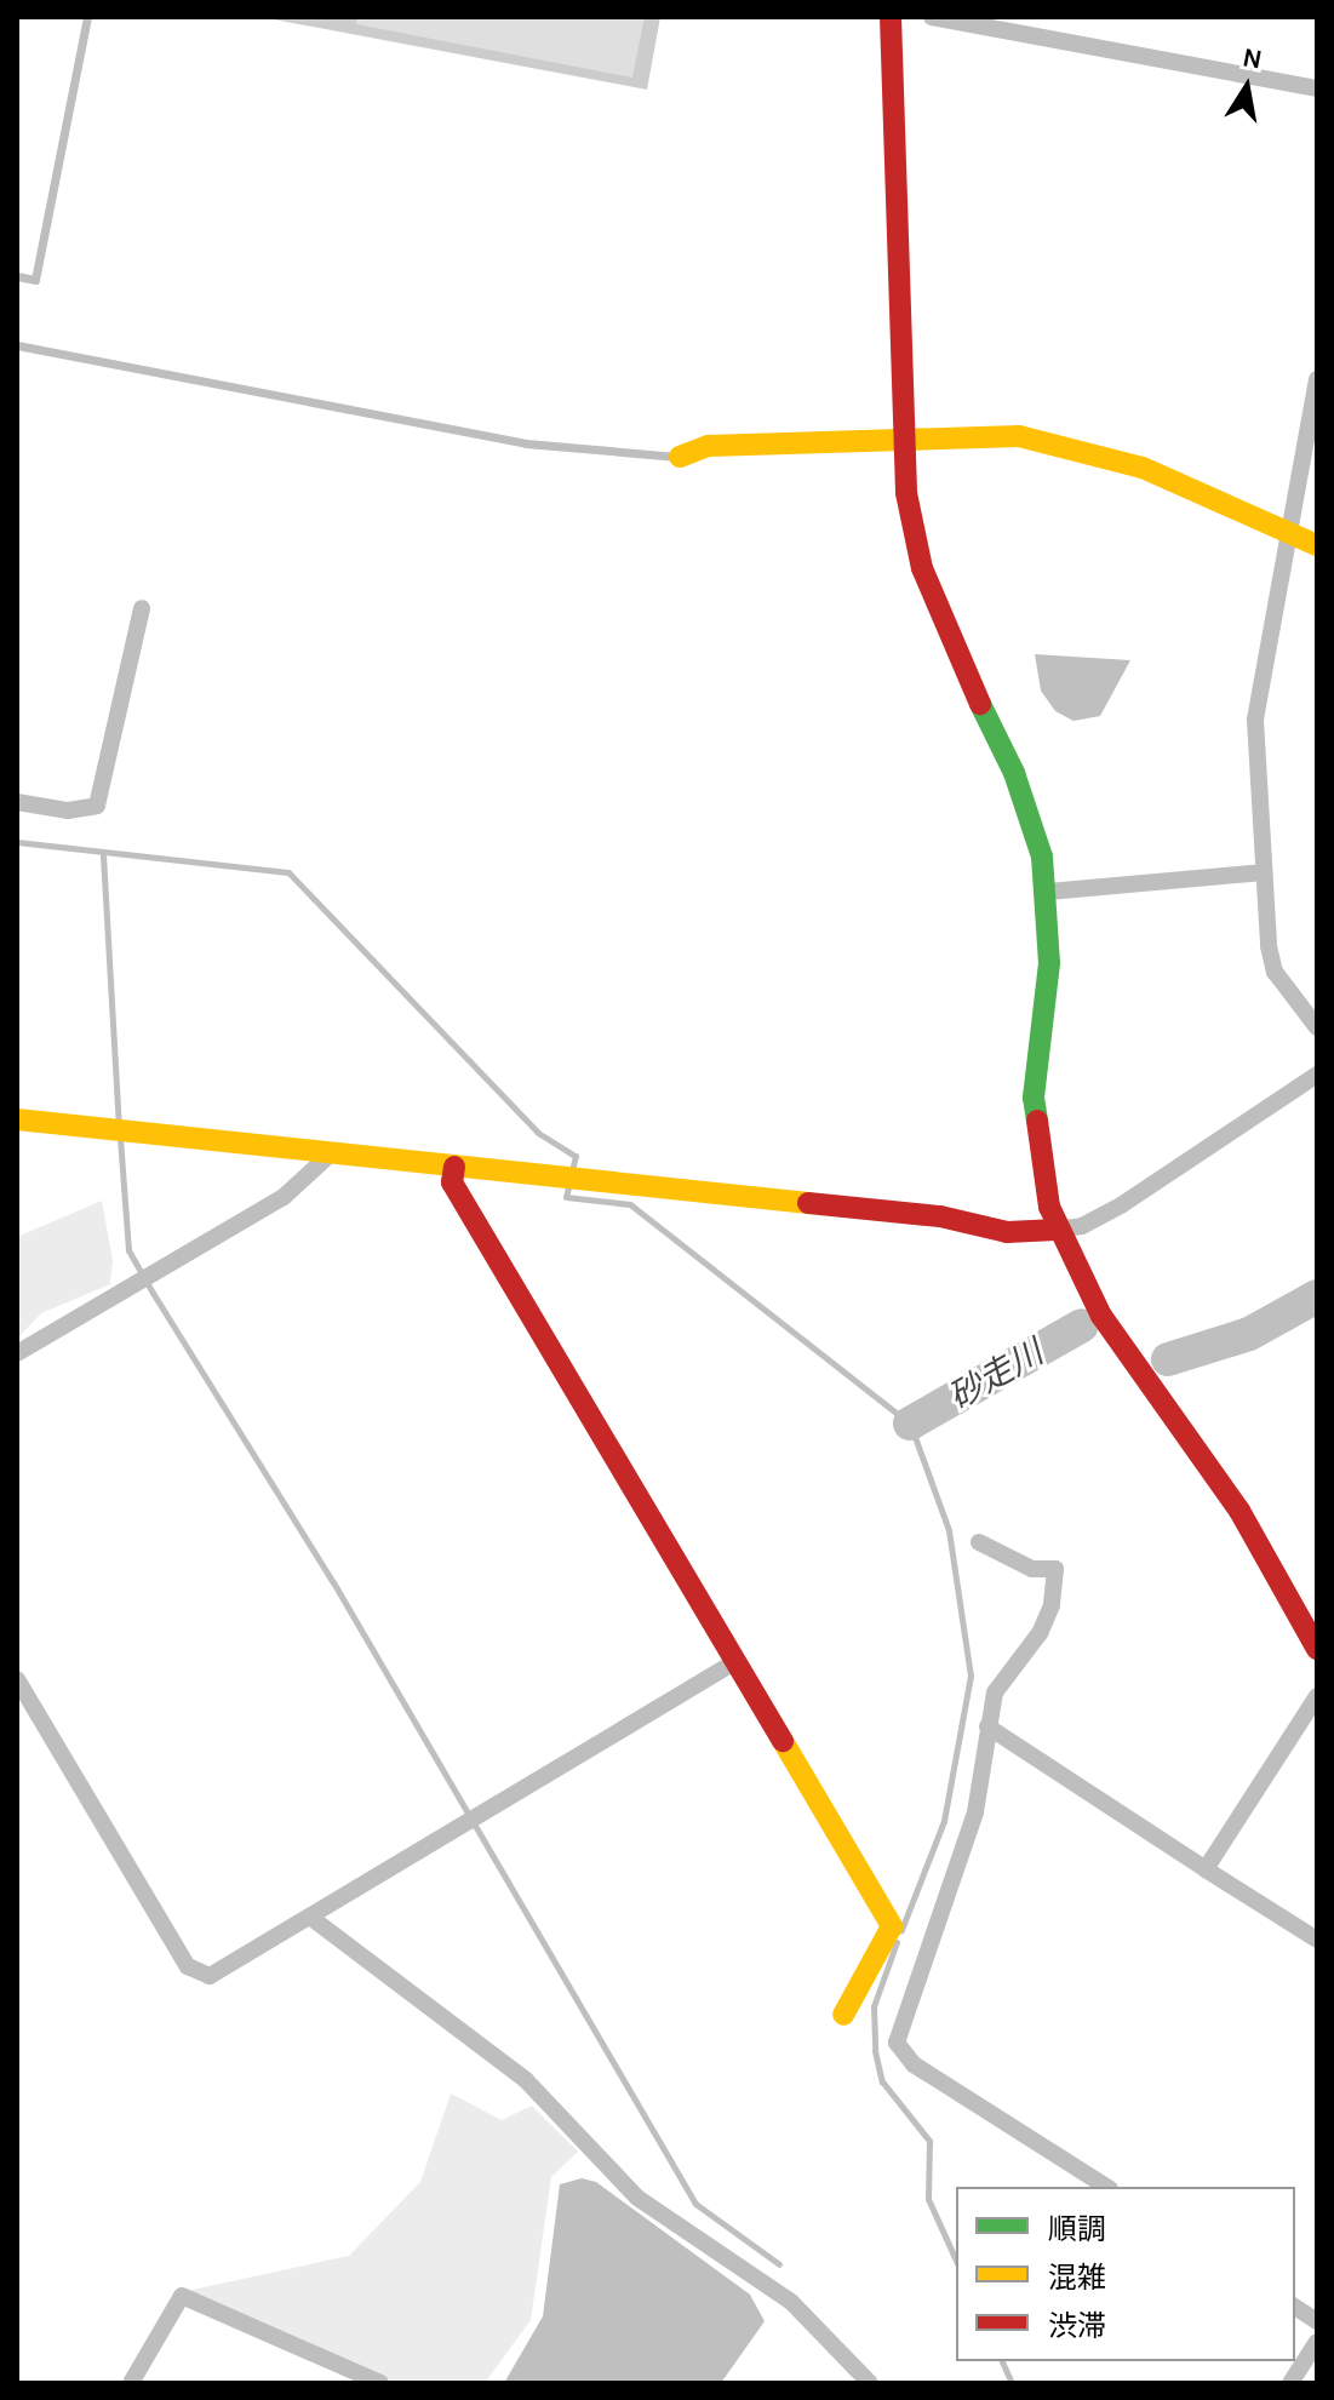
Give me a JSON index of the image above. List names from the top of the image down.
{
  "water": ["砂走川"],
  "legend": ["順調", "混雑", "渋滞"],
  "north": "top"
}
